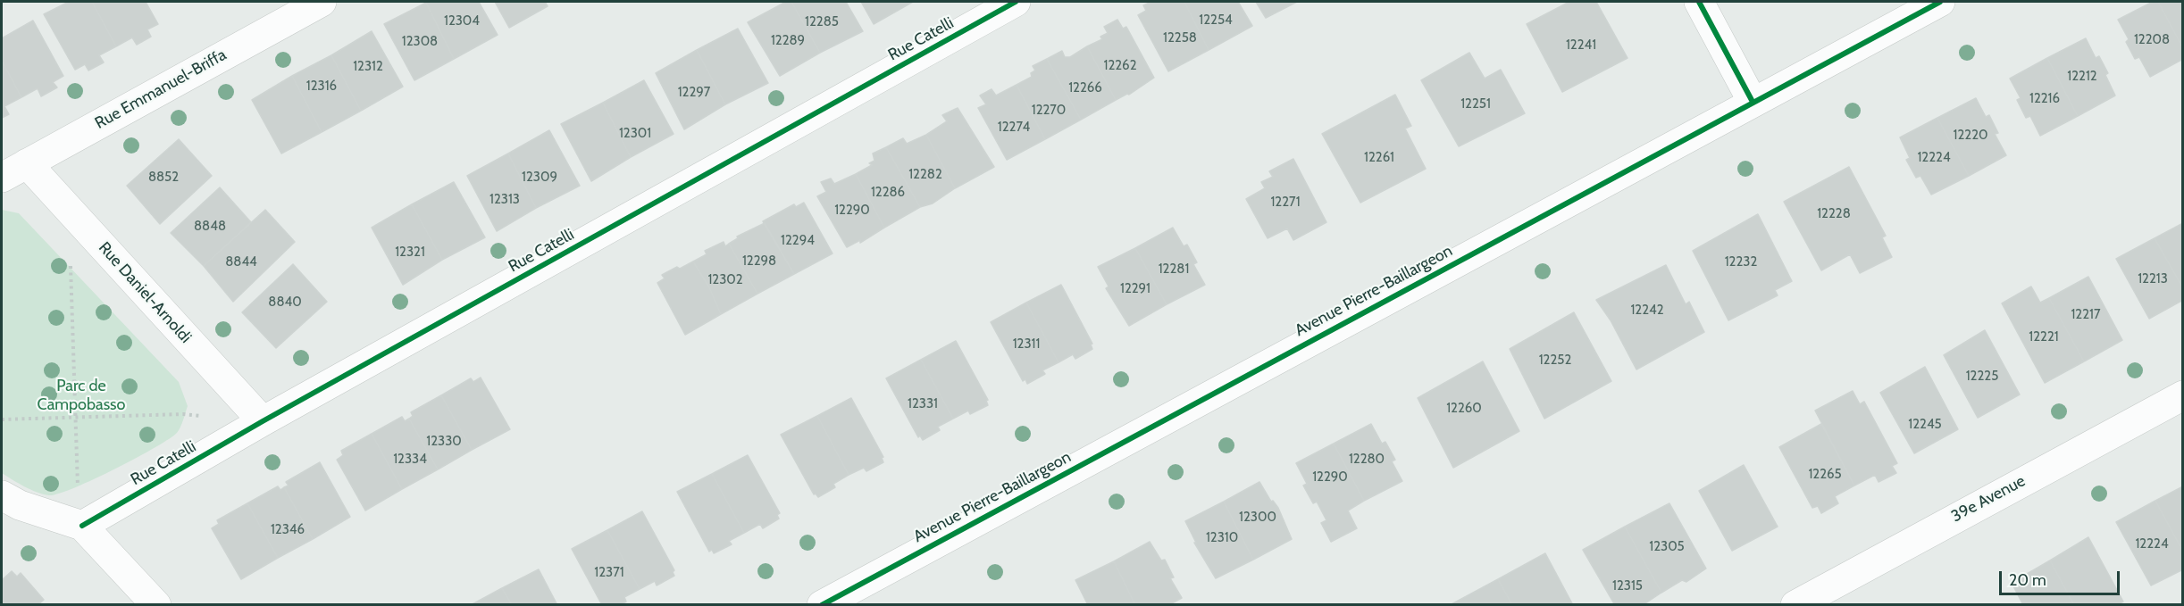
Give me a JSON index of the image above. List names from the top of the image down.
{
  "streets": {
    "street": [
      "Rue Catelli",
      "Rue Emmanuel-Briffa",
      "Avenue Pierre-Baillargeon",
      "Rue Daniel-Arnoldi",
      "39e Avenue"
    ]
  },
  "crossings": [
    ["Rue Catelli", "Rue Daniel-Arnoldi"],
    ["Rue Emmanuel-Briffa", "Rue Daniel-Arnoldi"]
  ],
  "parks": ["Parc de Campobasso"],
  "house_numbers": [
    "12254",
    "12304",
    "12285",
    "12258",
    "12208",
    "12289",
    "12308",
    "12241",
    "12262",
    "12312",
    "12212",
    "12316",
    "12266",
    "12297",
    "12216",
    "12251",
    "12270",
    "12274",
    "12301",
    "12220",
    "12261",
    "12224",
    "12282",
    "8852",
    "12309",
    "12286",
    "12313",
    "12271",
    "12290",
    "12228",
    "8848",
    "12294",
    "12321",
    "12298",
    "8844",
    "12232",
    "12281",
    "12213",
    "12302",
    "12291",
    "8840",
    "12242",
    "12217",
    "12221",
    "12311",
    "12252",
    "12225",
    "12331",
    "12260",
    "12245",
    "12330",
    "12334",
    "12280",
    "12265",
    "12290",
    "12300",
    "12346",
    "12310",
    "12224",
    "12305",
    "12371",
    "12315"
  ],
  "scale_bar": "20 m"
}
